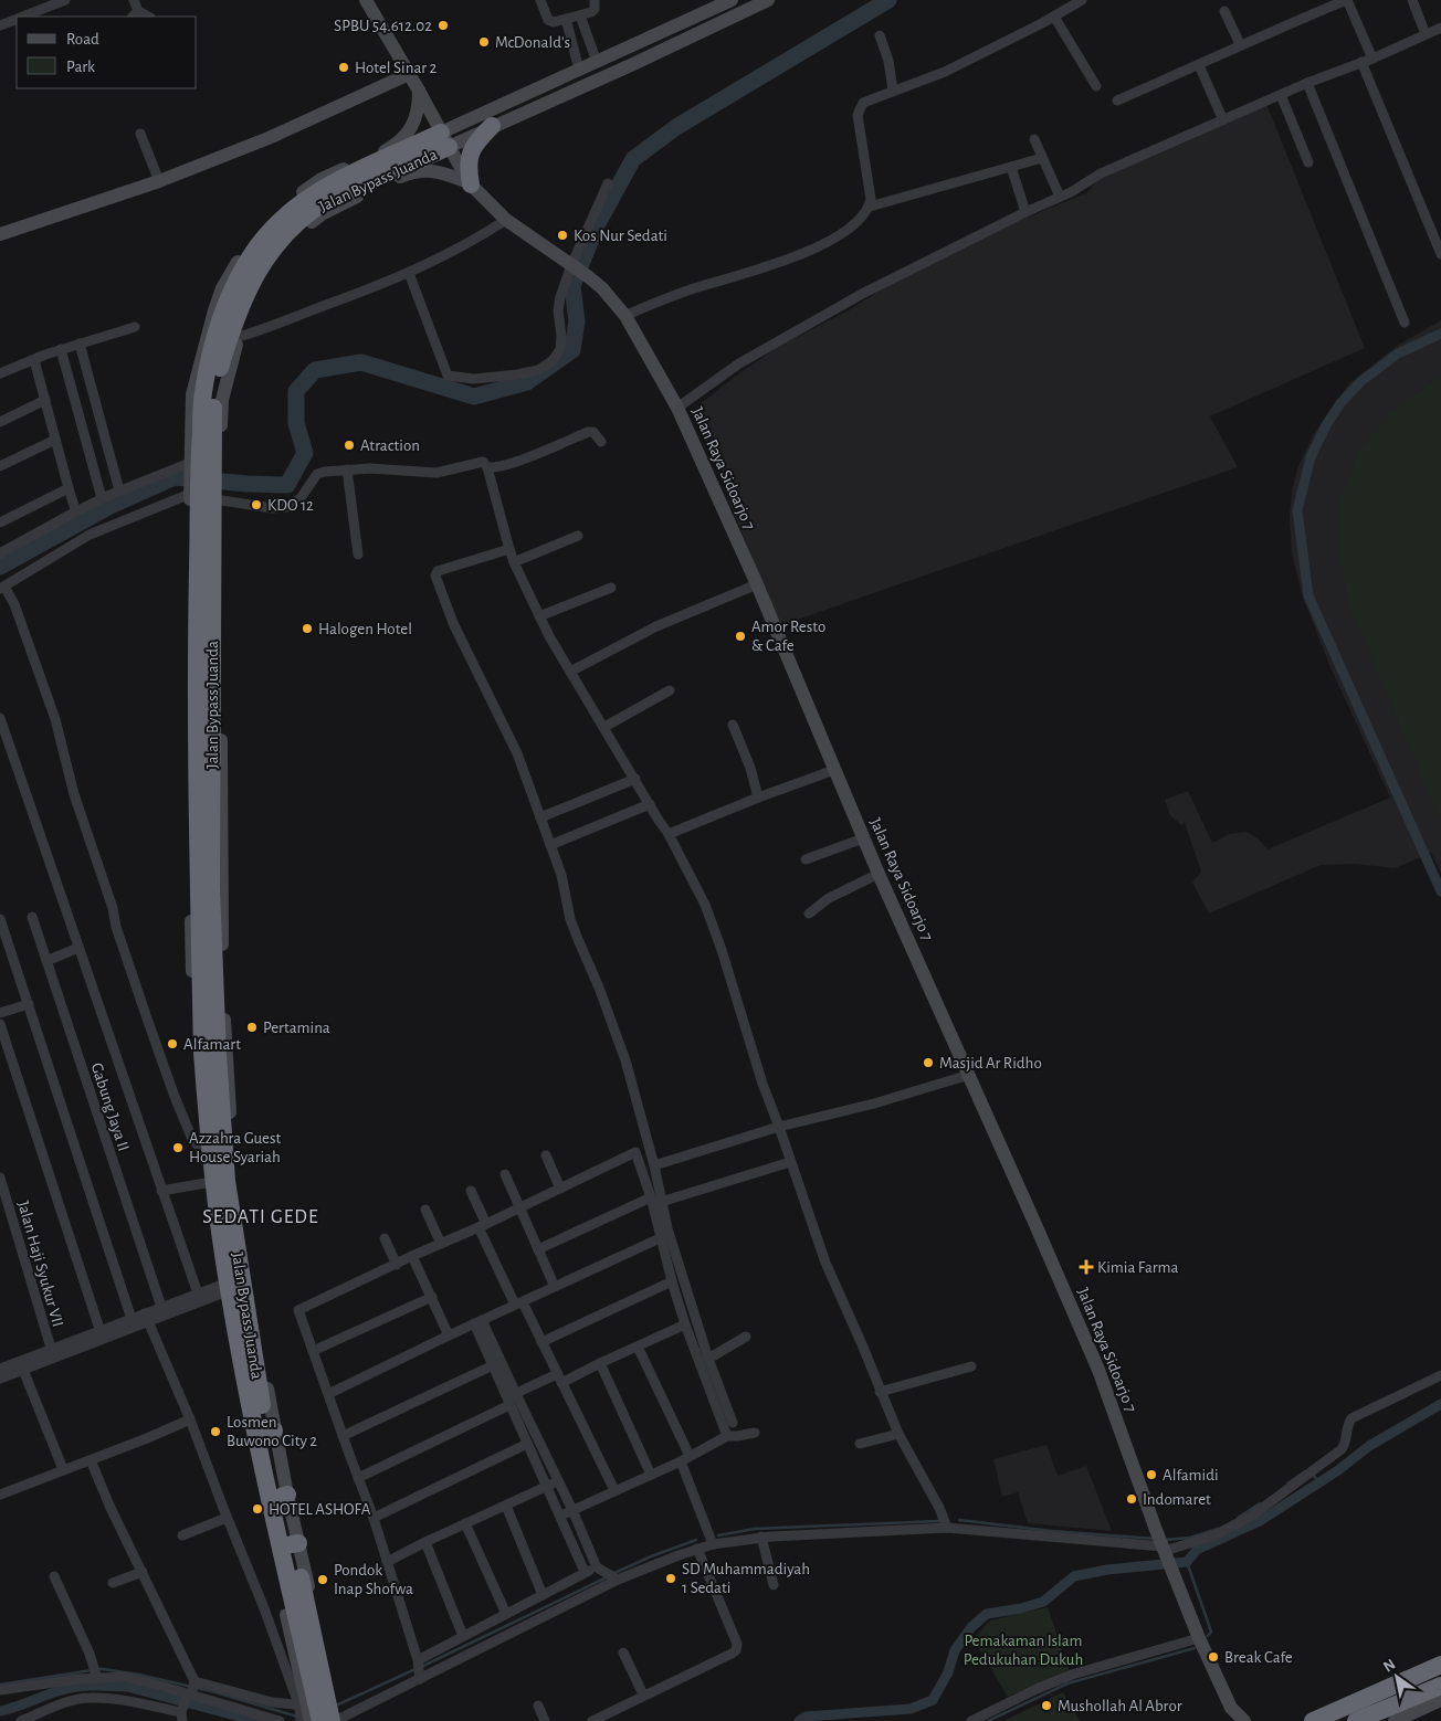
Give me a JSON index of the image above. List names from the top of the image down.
{
  "streets": {
    "highway": ["Jalan Bypass Juanda"],
    "main road": ["Jalan Raya Sidoarjo 7"],
    "street": ["Gabung Jaya II", "Jalan Haji Syukur VII"]
  },
  "crossings": [
    ["Jalan Bypass Juanda", "Jalan Raya Sidoarjo 7"]
  ],
  "districts": ["SEDATI GEDE"],
  "parks": ["Pemakaman Islam Pedukuhan Dukuh"],
  "places": {
    "other": [
      "SPBU 54.612.02",
      "McDonald's",
      "Hotel Sinar 2",
      "Kos Nur Sedati",
      "Atraction",
      "KDO 12",
      "Halogen Hotel",
      "Amor Resto & Cafe",
      "Pertamina",
      "Alfamart",
      "Masjid Ar Ridho",
      "Azzahra Guest House Syariah",
      "Losmen Buwono City 2",
      "Alfamidi",
      "Indomaret",
      "HOTEL ASHOFA",
      "SD Muhammadiyah 1 Sedati",
      "Pondok Inap Shofwa",
      "Break Cafe",
      "Mushollah Al Abror"
    ],
    "health": ["Kimia Farma"]
  },
  "legend": ["Road", "Park"],
  "north": "top left"
}
